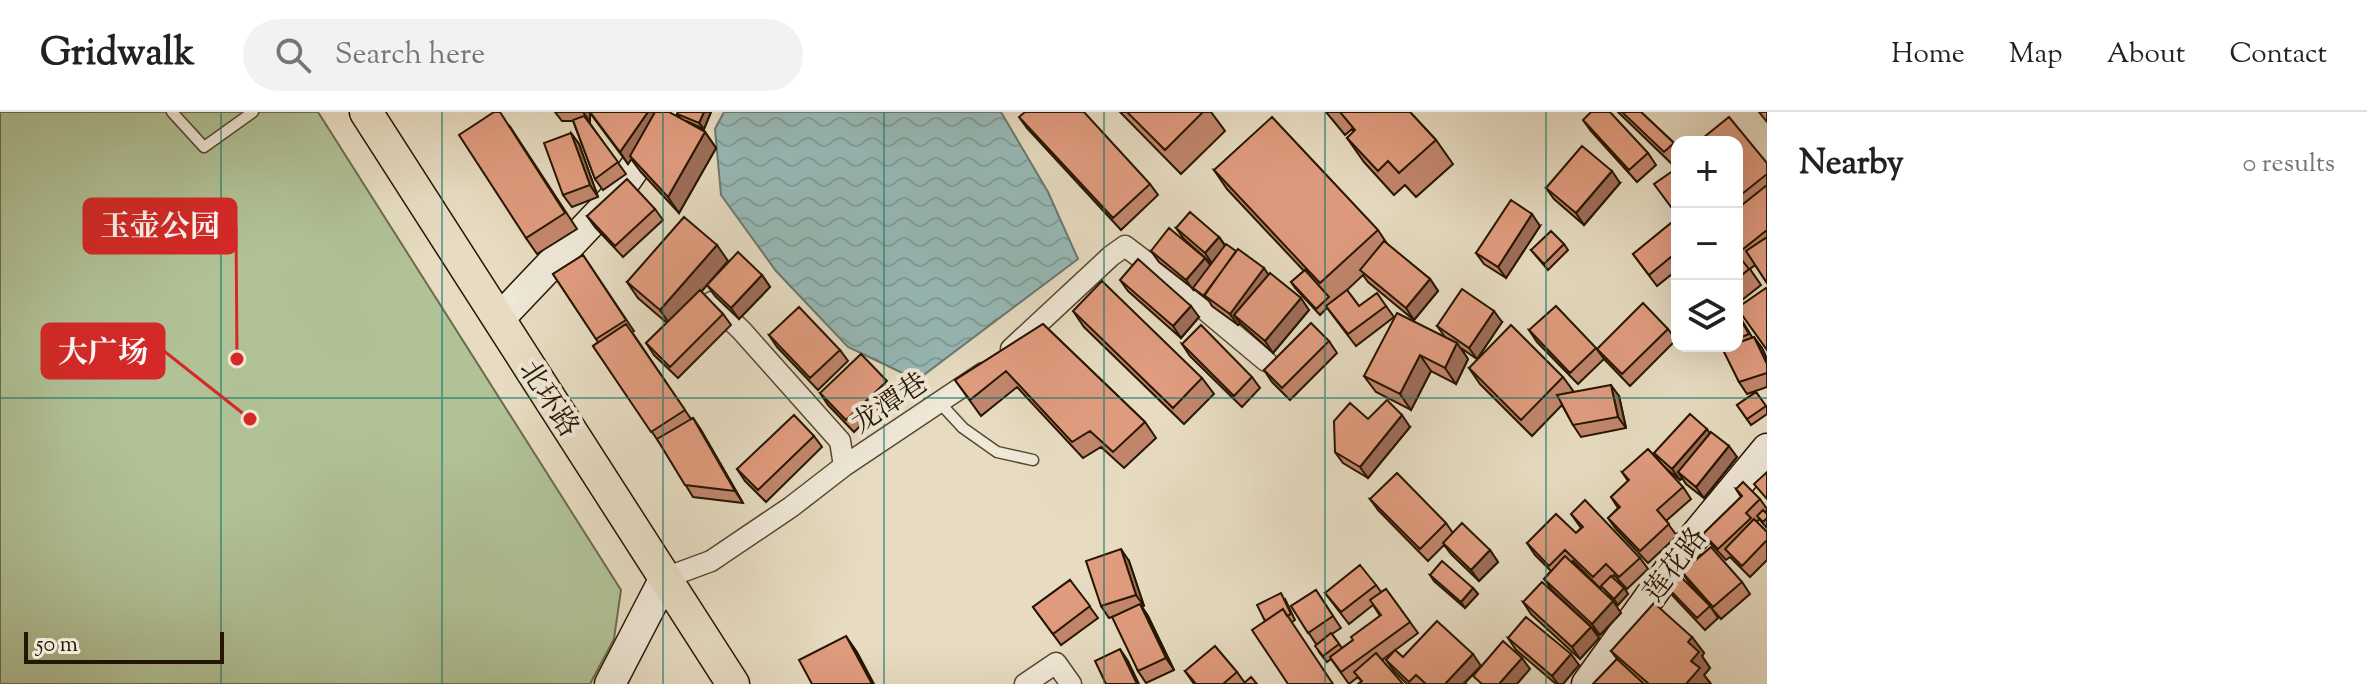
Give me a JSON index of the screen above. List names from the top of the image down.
{
  "streets": {
    "main road": ["北环路"],
    "street": ["龙潭巷", "莲花路"]
  },
  "crossings": [
    ["北环路", "龙潭巷"]
  ],
  "places": ["玉壶公园", "大广场"],
  "scale_bar": "50 m",
  "page": {
    "header": "Gridwalk",
    "search": "Search here",
    "nav": [
      "Home",
      "Map",
      "About",
      "Contact"
    ],
    "heading": ["Nearby", "0 results"],
    "map_buttons": ["+", "−"],
    "scale": "50 m"
  }
}
